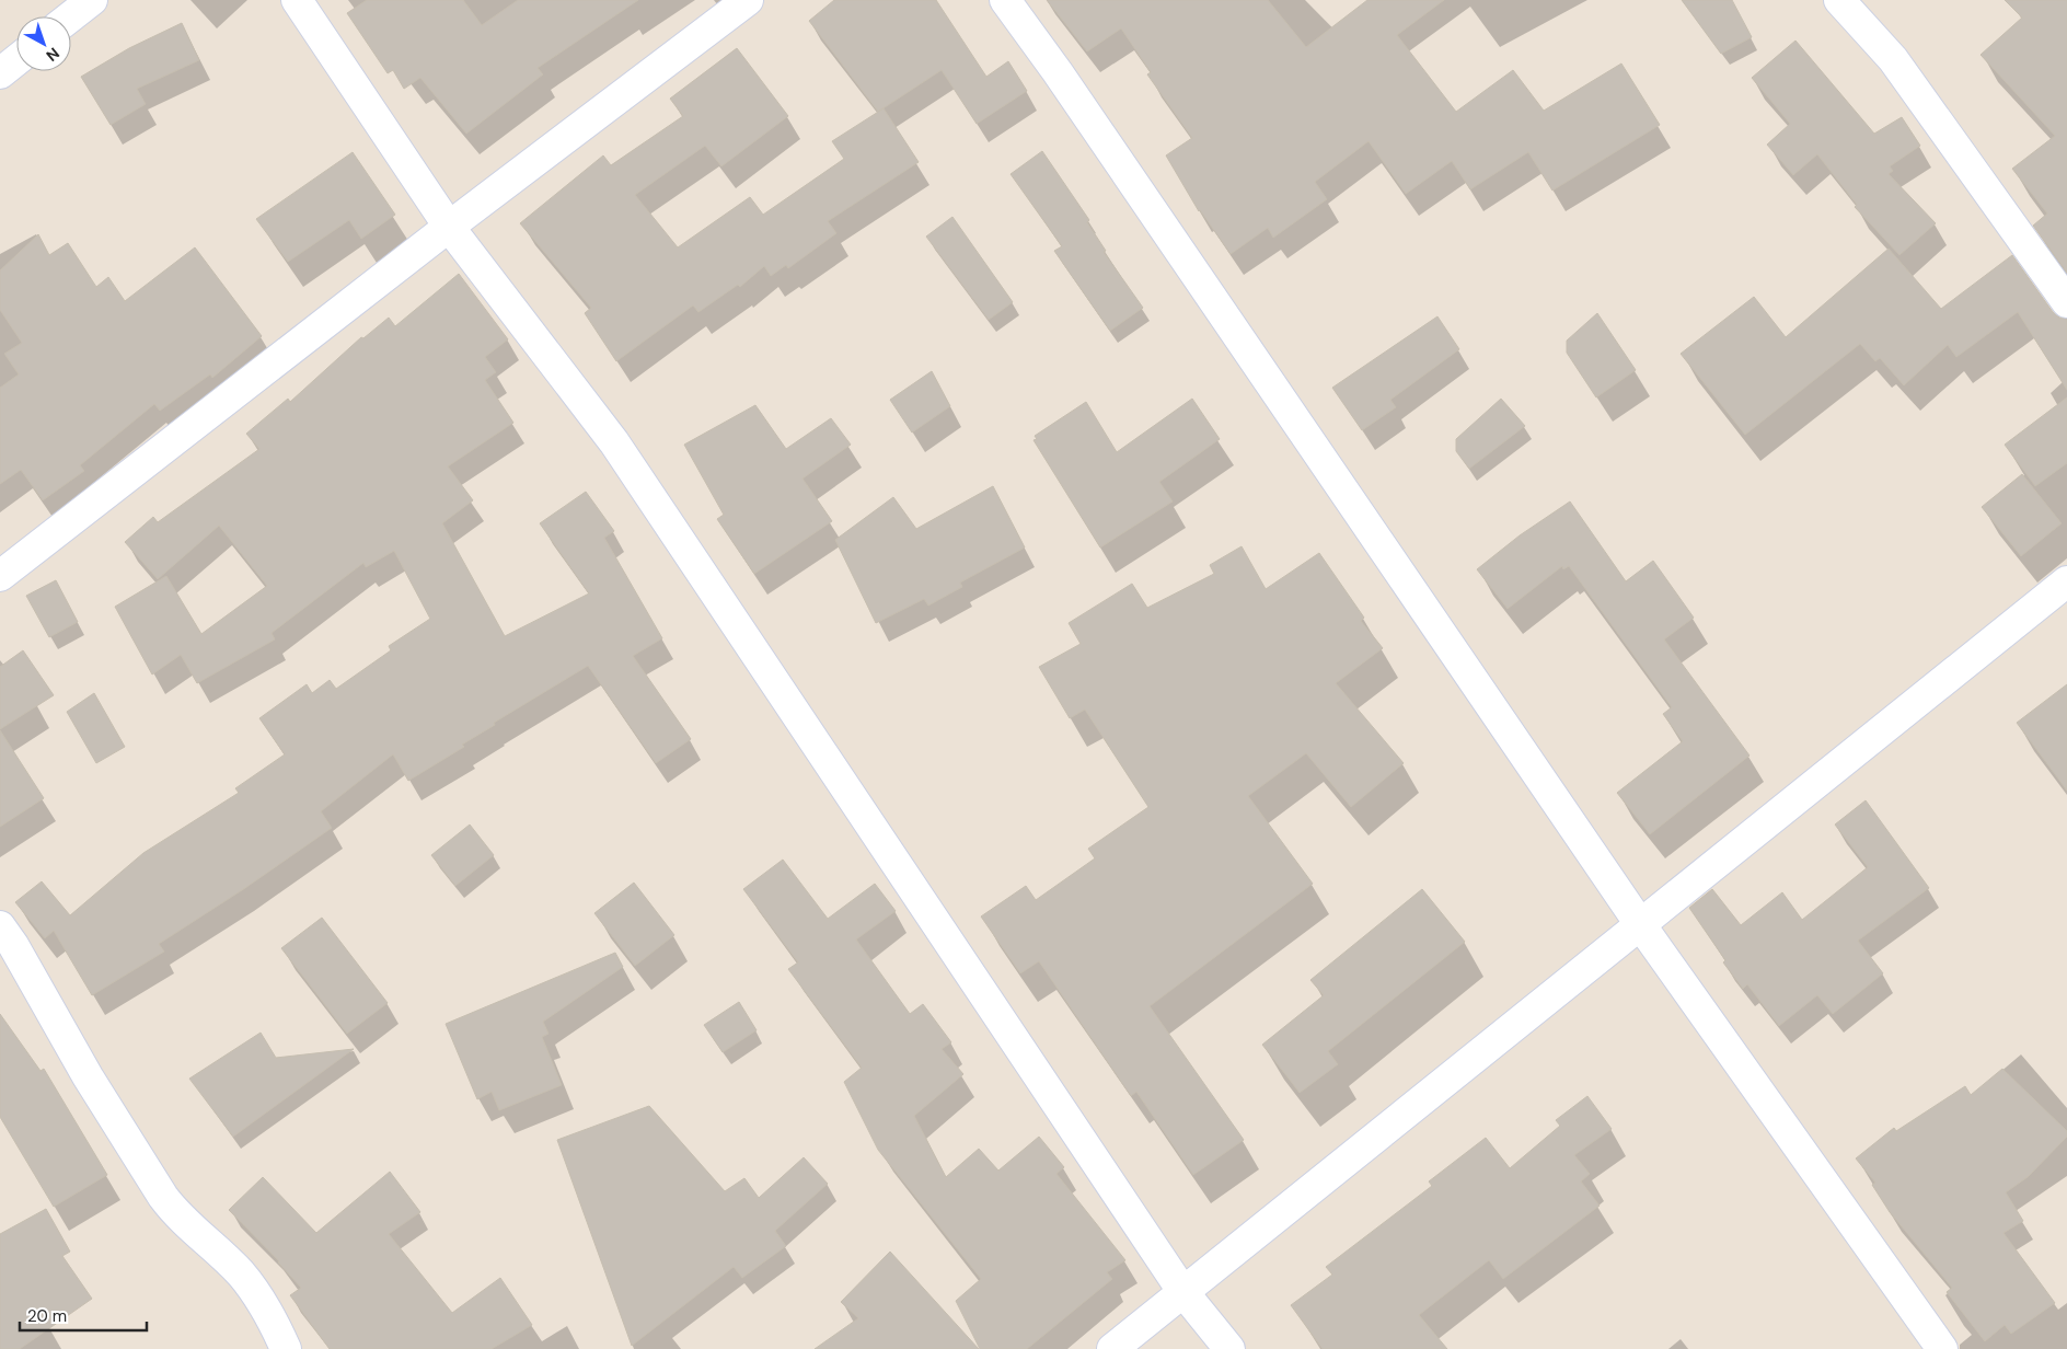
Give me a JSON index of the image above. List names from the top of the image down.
{
  "scale_bar": "20 m",
  "north": "bottom right"
}
